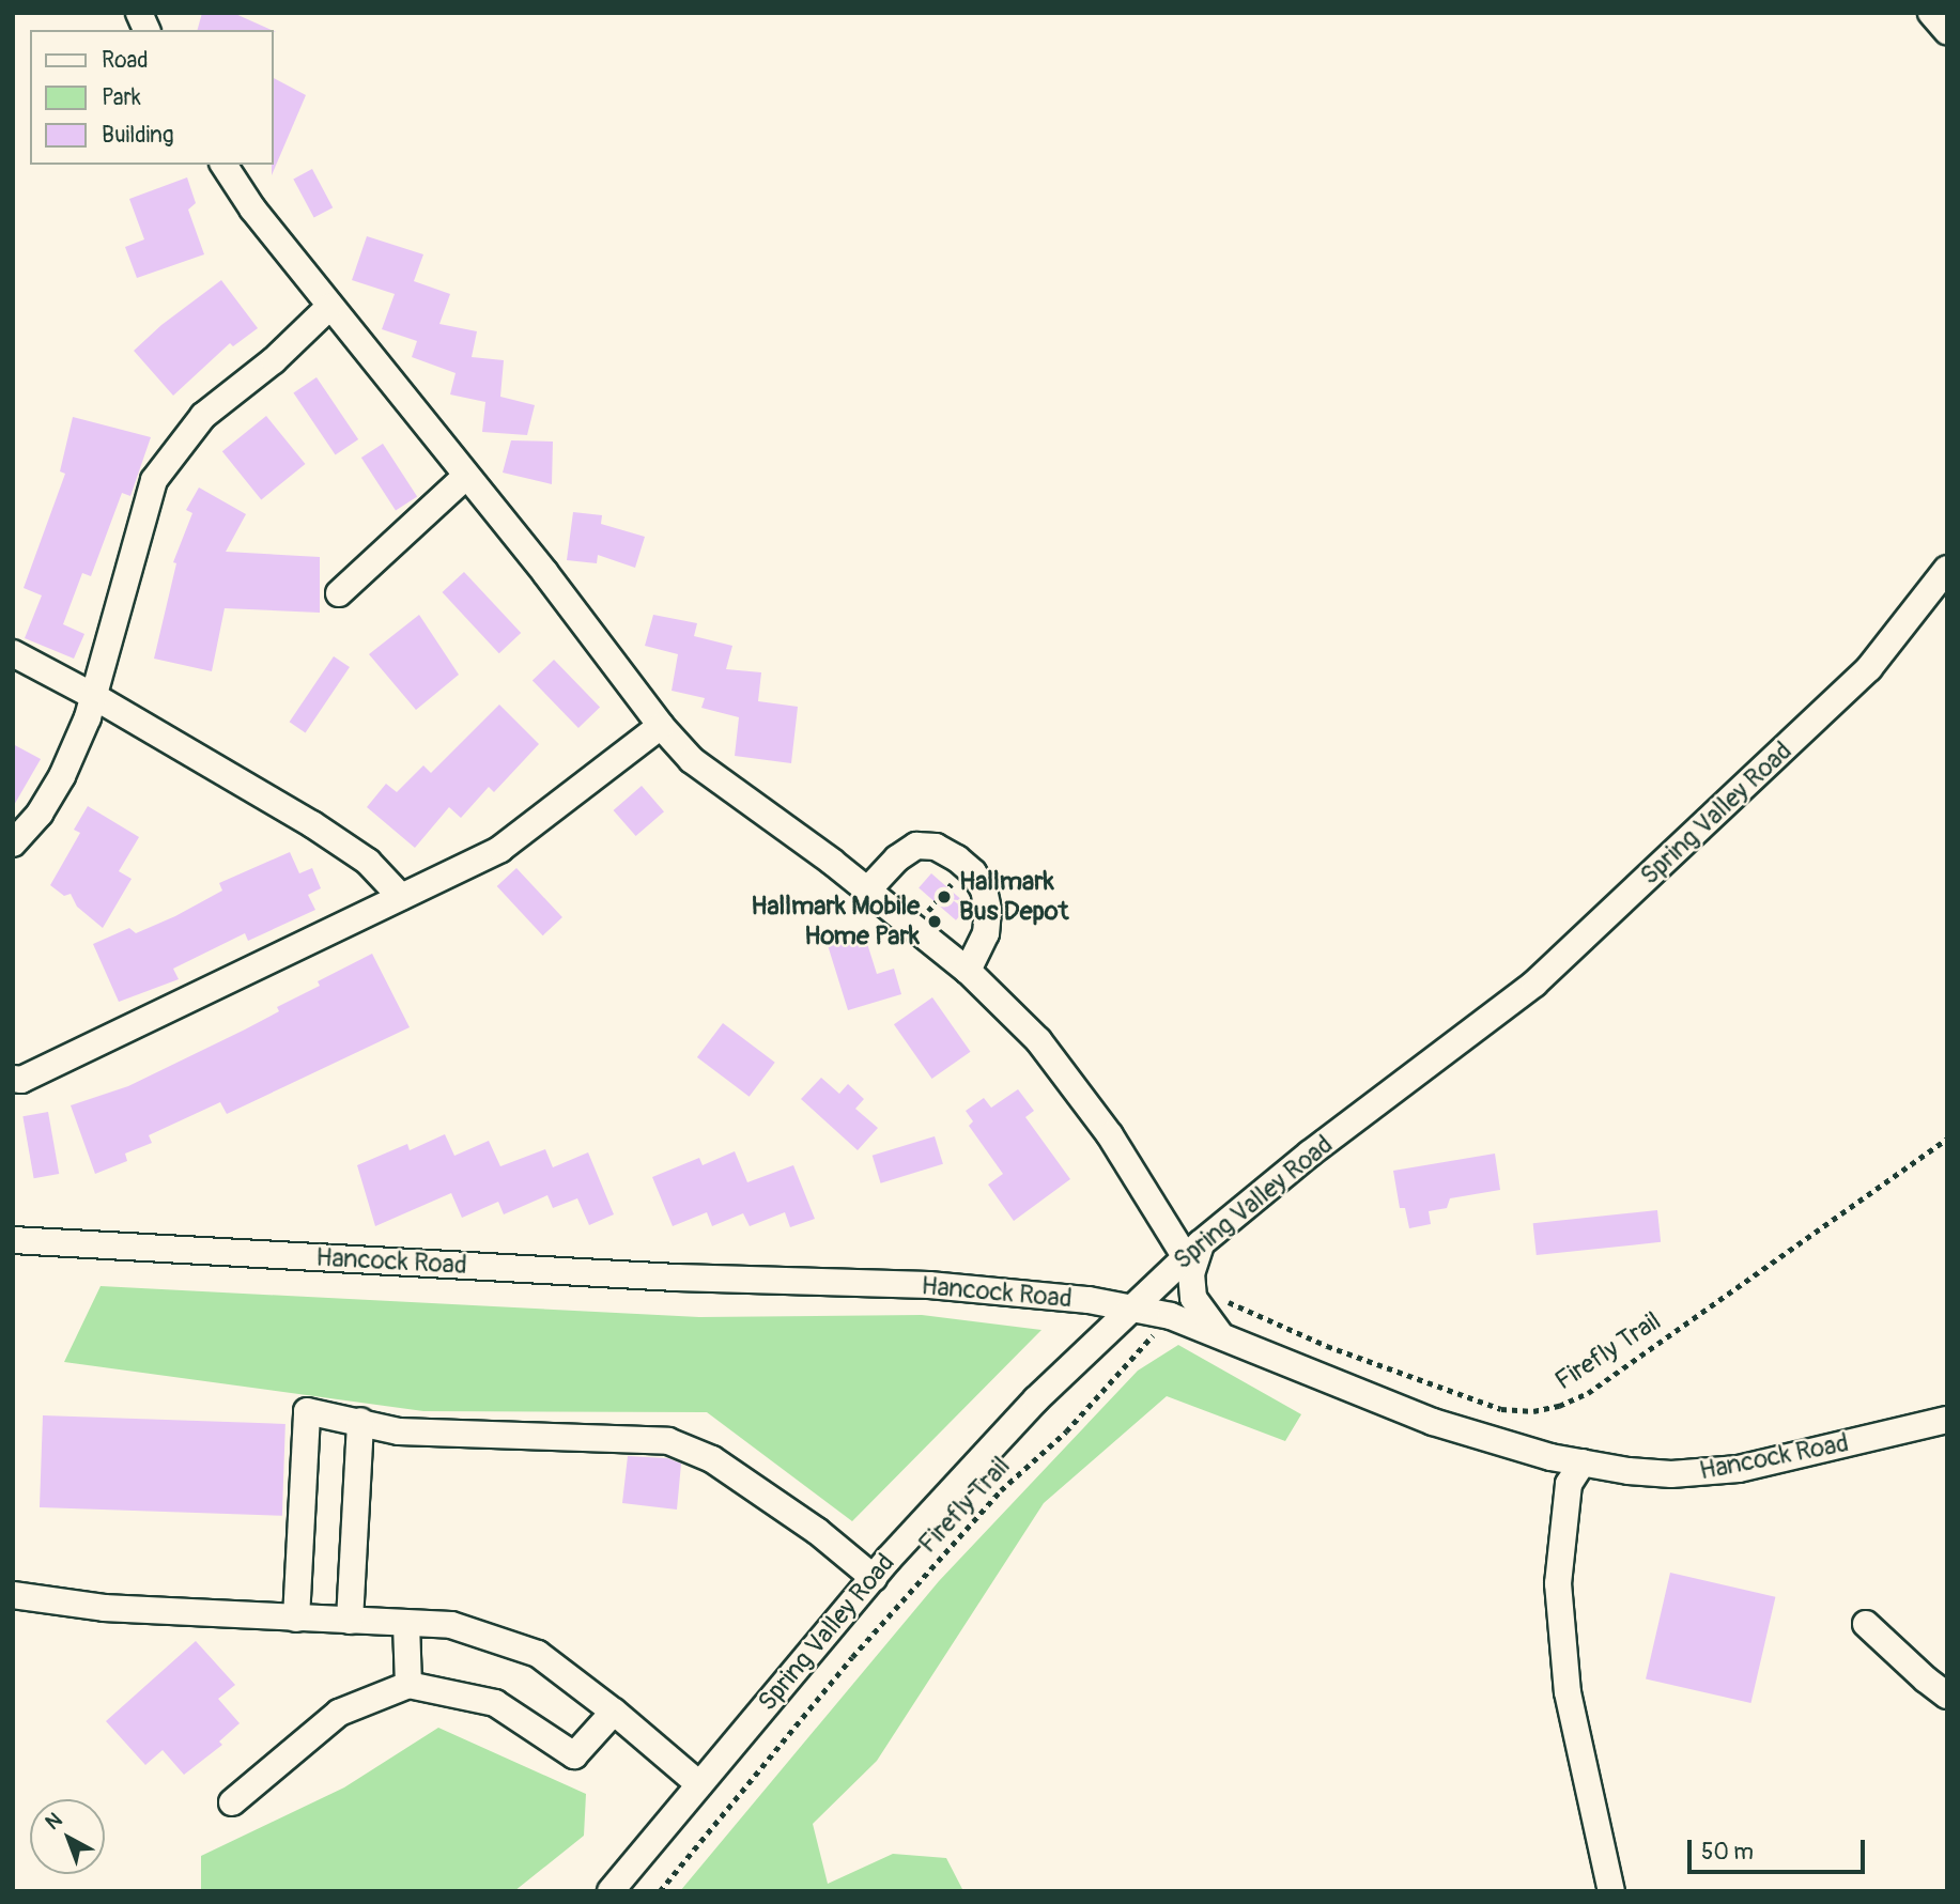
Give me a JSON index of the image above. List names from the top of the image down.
{
  "streets": {
    "street": ["Spring Valley Road", "Hancock Road"],
    "path": ["Firefly Trail"]
  },
  "crossings": [
    ["Spring Valley Road", "Hancock Road"]
  ],
  "places": ["Hallmark Bus Depot", "Hallmark Mobile Home Park"],
  "legend": ["Road", "Park", "Building"],
  "scale_bar": "50 m",
  "north": "top left"
}
